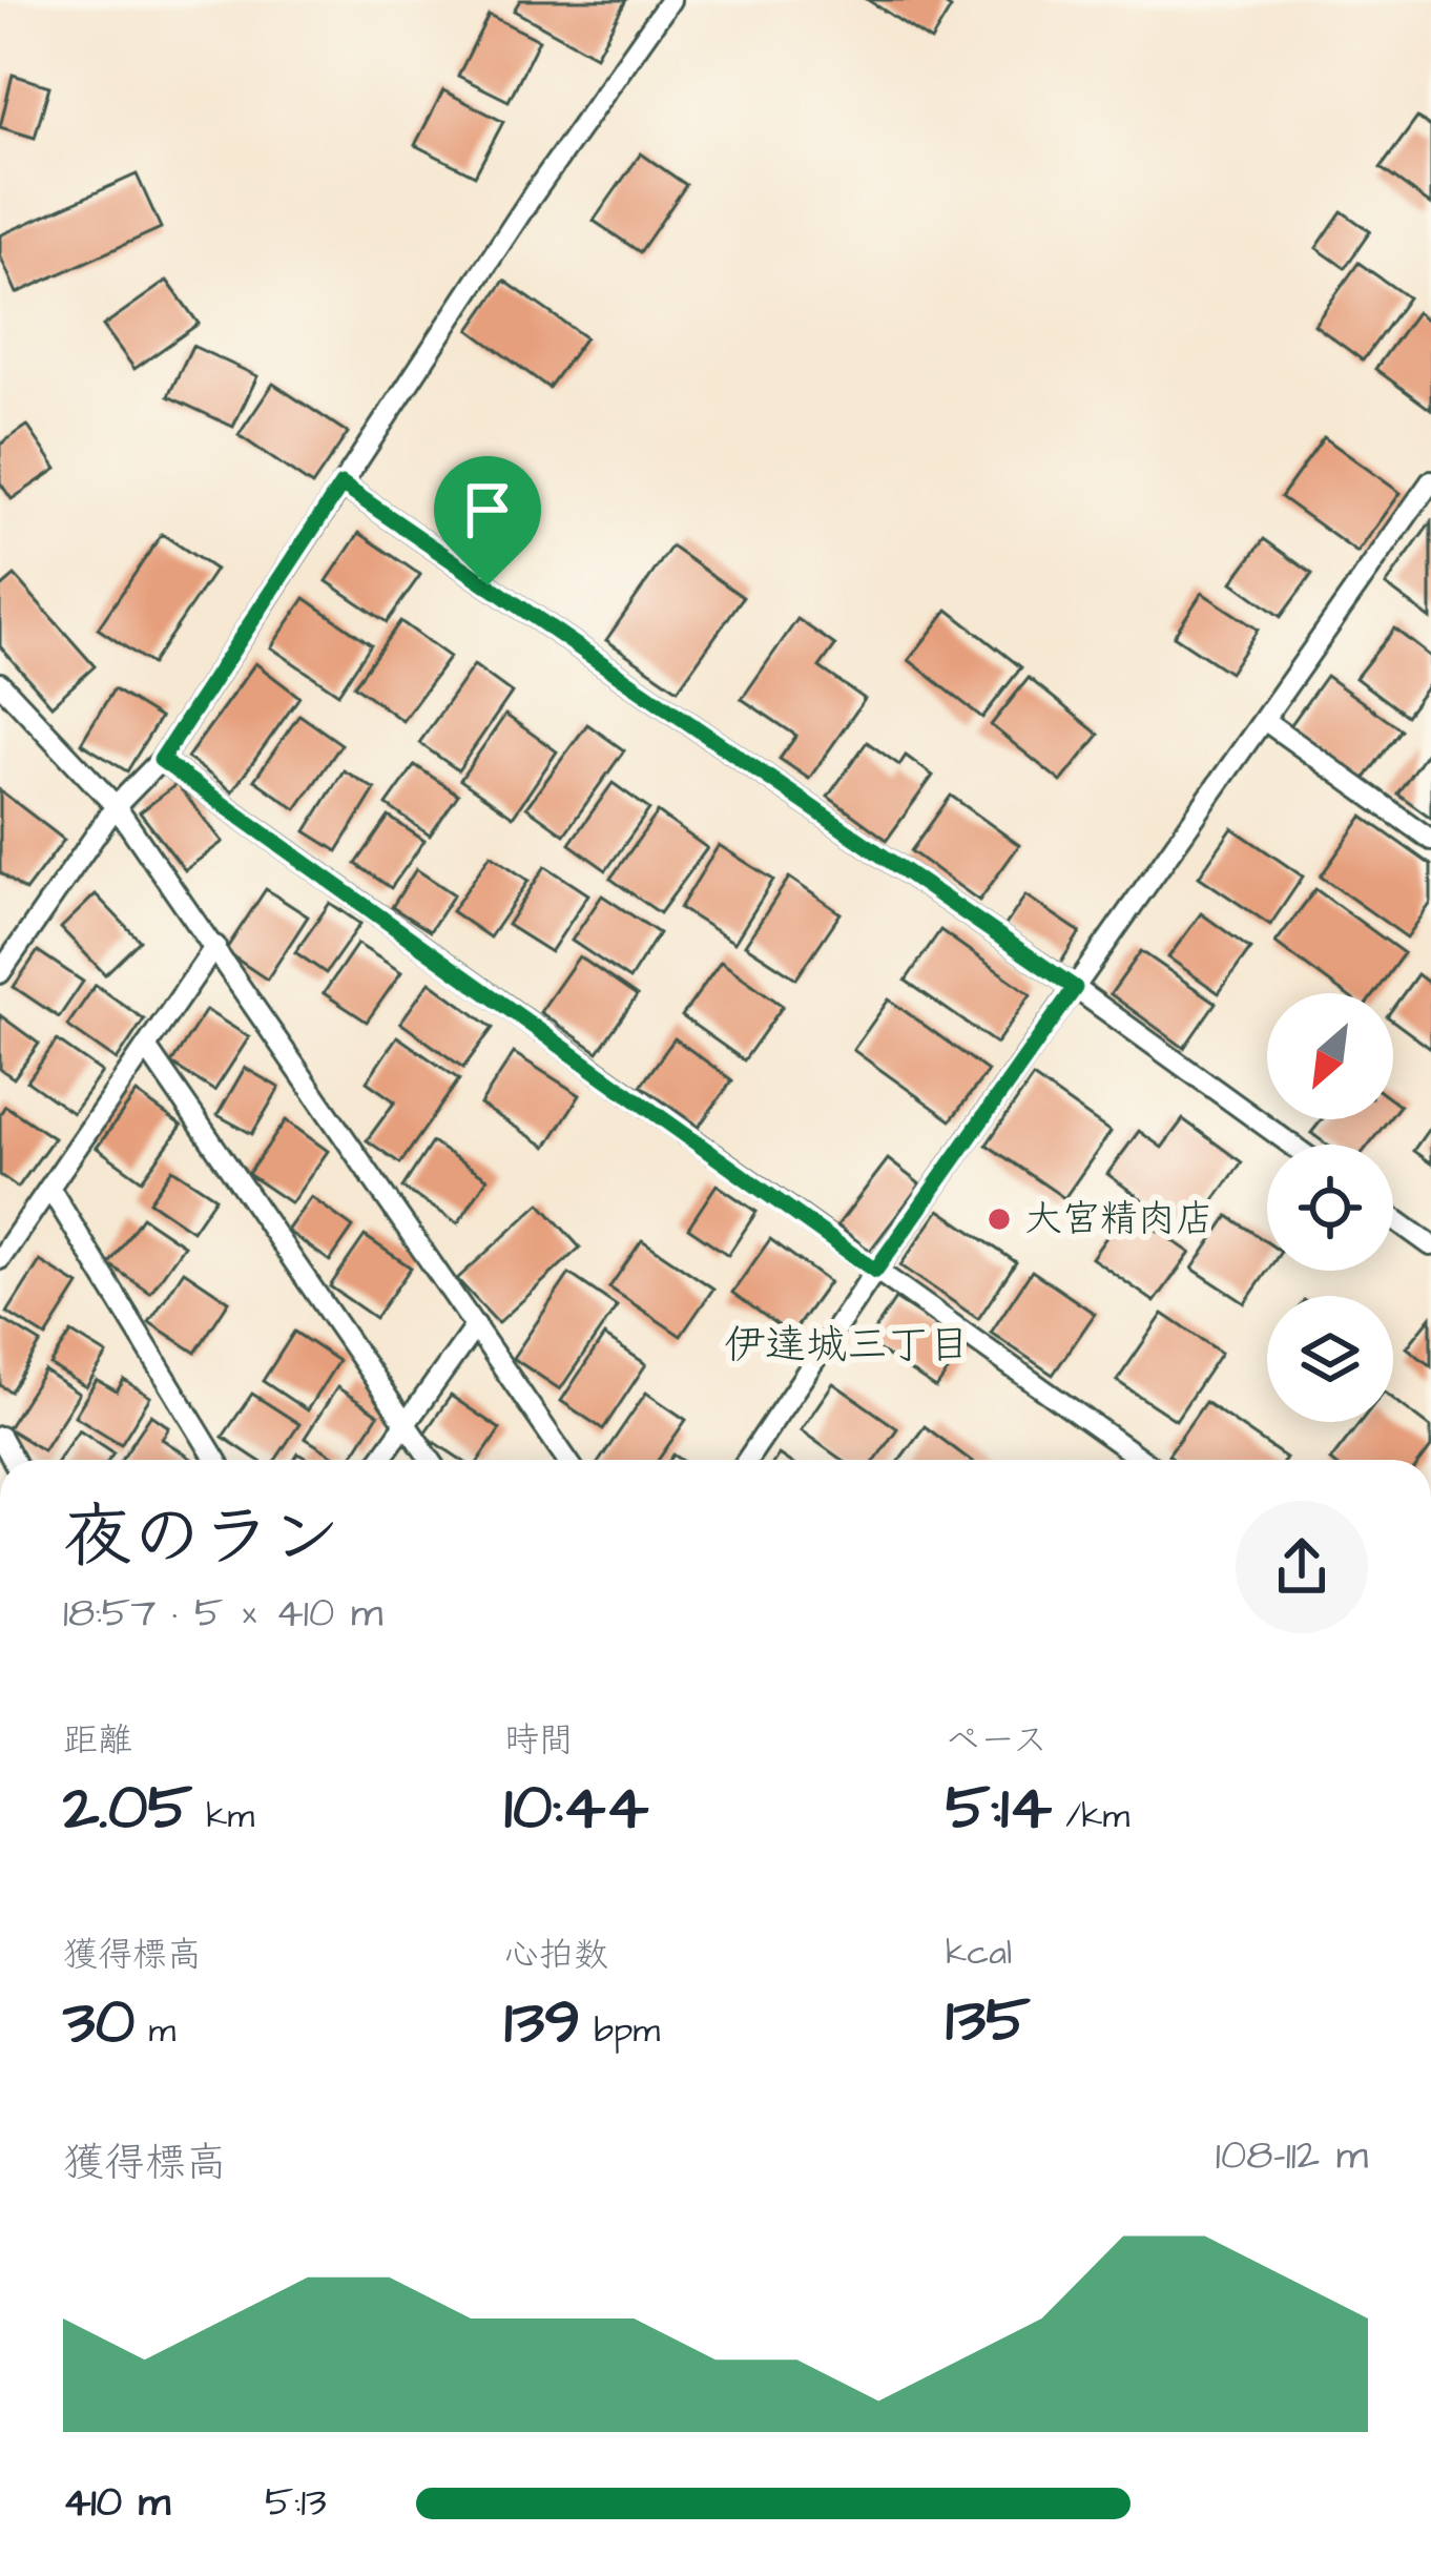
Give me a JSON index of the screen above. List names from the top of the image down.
{
  "districts": ["伊達城三丁目"],
  "places": ["大宮精肉店"],
  "north": "bottom left",
  "page": {
    "heading": ["夜のラン", "18:57 · 5 × 410 m"],
    "stats": [
      ["距離", "2.05 km"],
      ["時間", "10:44"],
      ["ペース", "5:14 /km"],
      ["獲得標高", "30 m"],
      ["心拍数", "139 bpm"],
      ["kcal", "135"]
    ],
    "chart": ["獲得標高", "108–112 m"],
    "list": [
      {
        "name": "410 m",
        "note": "5:13"
      }
    ]
  }
}
